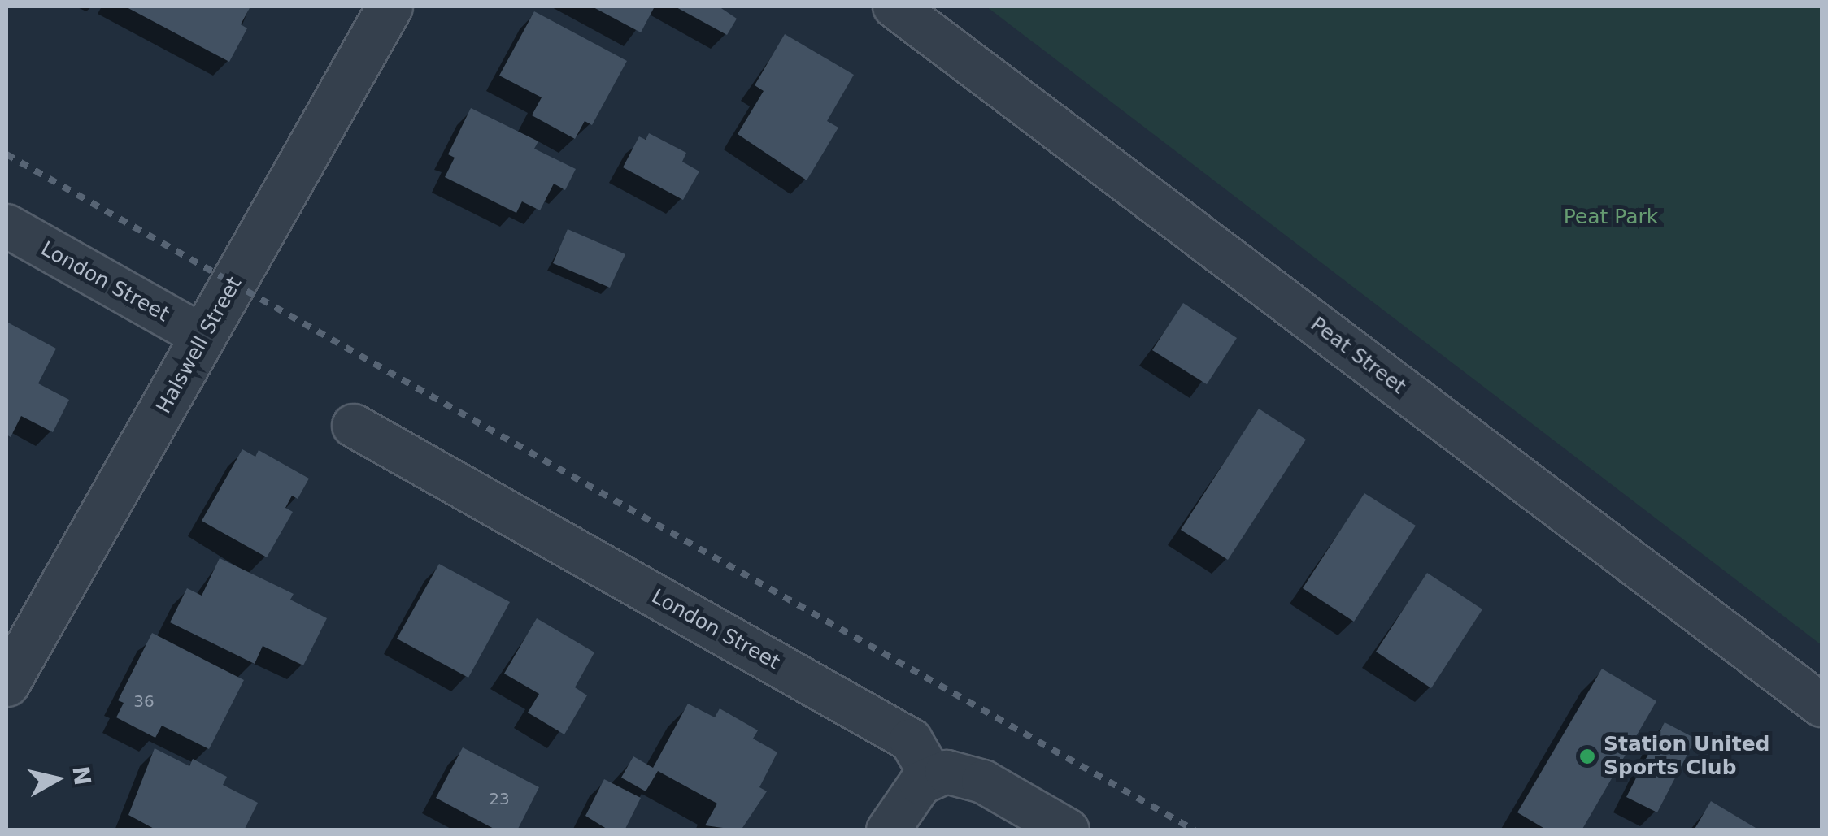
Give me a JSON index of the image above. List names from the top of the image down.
{
  "streets": {
    "street": ["London Street", "Halswell Street", "Peat Street"]
  },
  "crossings": [
    ["London Street", "Halswell Street"]
  ],
  "parks": ["Peat Park"],
  "places": ["Station United Sports Club"],
  "house_numbers": ["36", "23"],
  "north": "right"
}
